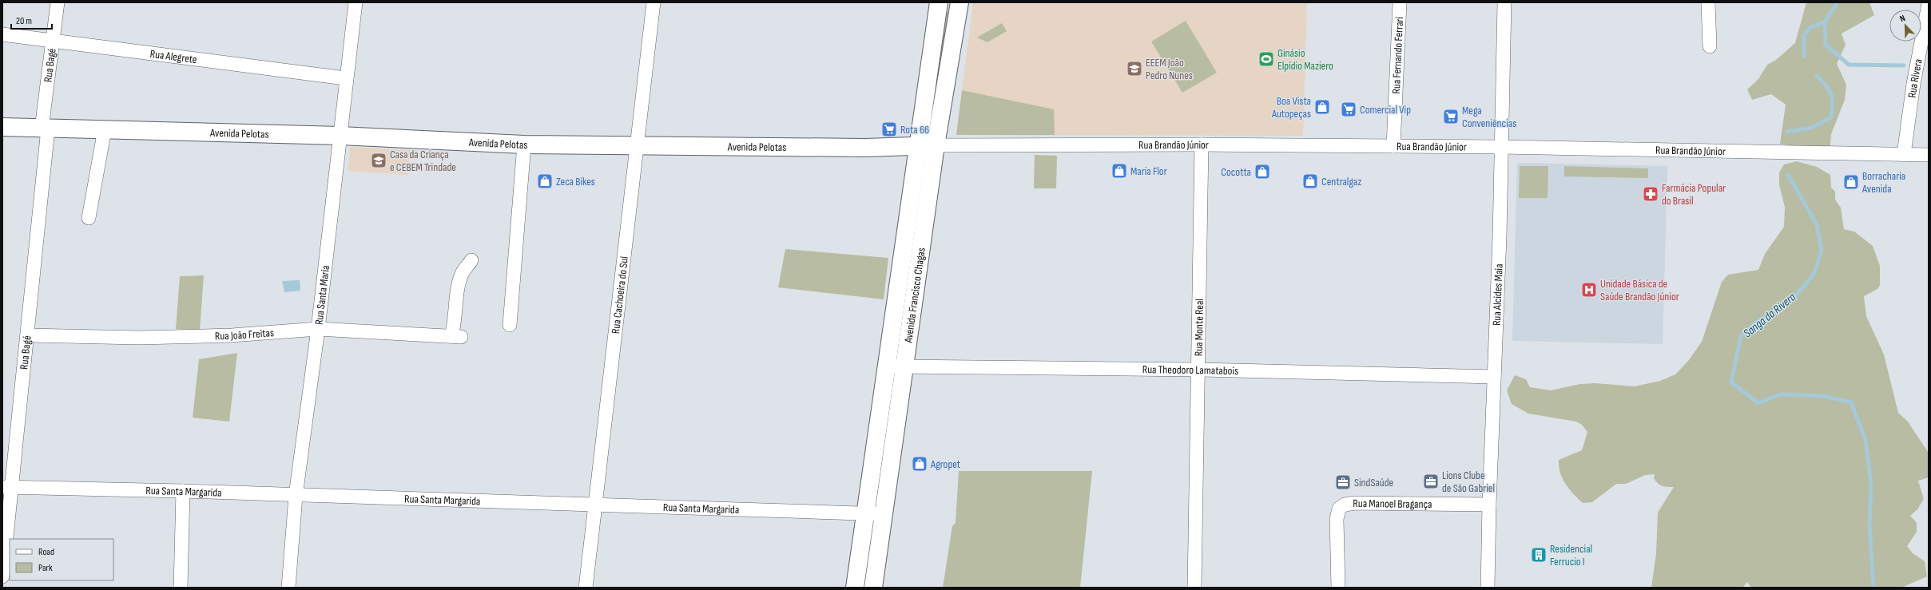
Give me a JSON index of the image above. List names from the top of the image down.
{
  "streets": {
    "main road": ["Avenida Pelotas", "Avenida Francisco Chagas"],
    "street": [
      "Rua Fernando Ferrari",
      "Rua Alegrete",
      "Rua Bagé",
      "Rua Rivera",
      "Rua Brandão Júnior",
      "Rua Cachoeira do Sul",
      "Rua Santa Maria",
      "Rua Alcides Maia",
      "Rua Monte Real",
      "Rua João Freitas",
      "Rua Theodoro Lamatabois",
      "Rua Santa Margarida",
      "Rua Manoel Bragança"
    ]
  },
  "crossings": [
    ["Rua Fernando Ferrari", "Rua Brandão Júnior"],
    ["Rua Alegrete", "Rua Bagé"],
    ["Rua Alegrete", "Rua Santa Maria"],
    ["Rua Bagé", "Avenida Pelotas"],
    ["Rua Bagé", "Rua João Freitas"],
    ["Rua Bagé", "Rua Santa Margarida"],
    ["Rua Rivera", "Rua Brandão Júnior"],
    ["Avenida Pelotas", "Rua Brandão Júnior"],
    ["Avenida Pelotas", "Rua Cachoeira do Sul"],
    ["Avenida Pelotas", "Avenida Francisco Chagas"],
    ["Avenida Pelotas", "Rua Santa Maria"],
    ["Rua Brandão Júnior", "Avenida Francisco Chagas"],
    ["Rua Brandão Júnior", "Rua Alcides Maia"],
    ["Rua Brandão Júnior", "Rua Monte Real"],
    ["Rua Cachoeira do Sul", "Rua Santa Margarida"],
    ["Avenida Francisco Chagas", "Rua Theodoro Lamatabois"],
    ["Avenida Francisco Chagas", "Rua Santa Margarida"],
    ["Rua Santa Maria", "Rua João Freitas"],
    ["Rua Santa Maria", "Rua Santa Margarida"],
    ["Rua Alcides Maia", "Rua Theodoro Lamatabois"],
    ["Rua Alcides Maia", "Rua Manoel Bragança"],
    ["Rua Monte Real", "Rua Theodoro Lamatabois"]
  ],
  "water": ["Sanga da Rivera"],
  "places": {
    "sports": ["Ginásio Elpídio Maziero"],
    "school or university": ["EEEM João Pedro Nunes", "Casa da Criança e CEBEM Trindade"],
    "shop": [
      "Boa Vista Autopeças",
      "Maria Flor",
      "Cocotta",
      "Zeca Bikes",
      "Centralgaz",
      "Borracharia Avenida",
      "Agropet"
    ],
    "supermarket": ["Comercial Vip", "Mega Conveniências", "Rota 66"],
    "pharmacy": ["Farmácia Popular do Brasil"],
    "hospital": ["Unidade Básica de Saúde Brandão Júnior"],
    "office": ["Lions Clube de São Gabriel", "SindSaúde"],
    "building": ["Residencial Ferrucio I"]
  },
  "legend": ["Road", "Park"],
  "scale_bar": "20 m",
  "north": "top left"
}
